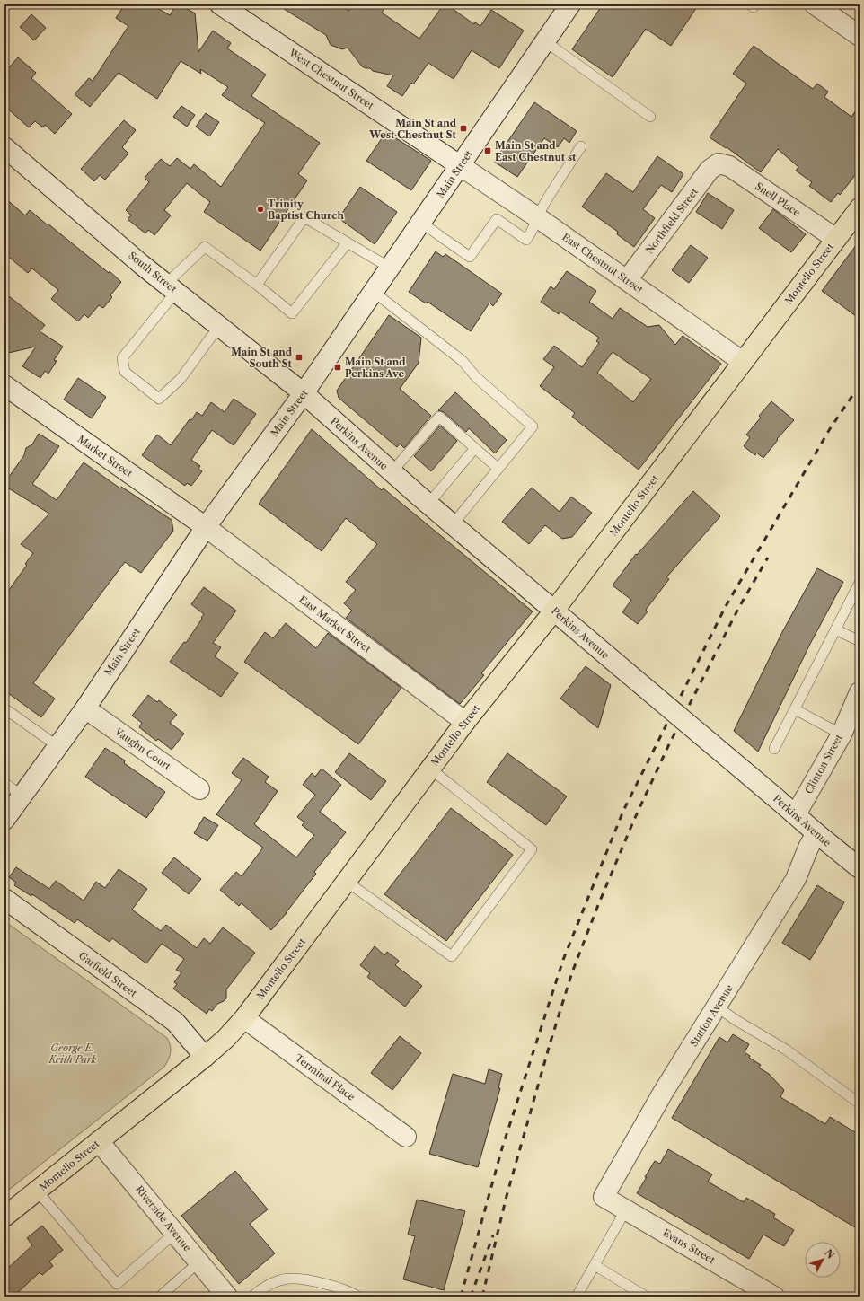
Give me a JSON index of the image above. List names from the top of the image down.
{
  "streets": {
    "main road": ["Montello Street"],
    "street": [
      "West Chestnut Street",
      "Main Street",
      "Snell Place",
      "Northfield Street",
      "East Chestnut Street",
      "South Street",
      "Perkins Avenue",
      "Market Street",
      "East Market Street",
      "Vaughn Court",
      "Clinton Street",
      "Garfield Street",
      "Station Avenue",
      "Terminal Place",
      "Riverside Avenue",
      "Evans Street"
    ]
  },
  "crossings": [
    ["West Chestnut Street", "Main Street"],
    ["West Chestnut Street", "East Chestnut Street"],
    ["Main Street", "East Chestnut Street"],
    ["Main Street", "South Street"],
    ["Main Street", "Perkins Avenue"],
    ["Main Street", "Market Street"],
    ["Main Street", "East Market Street"],
    ["Main Street", "Vaughn Court"],
    ["Snell Place", "Northfield Street"],
    ["Snell Place", "Montello Street"],
    ["Northfield Street", "East Chestnut Street"],
    ["East Chestnut Street", "Montello Street"],
    ["South Street", "Perkins Avenue"],
    ["Montello Street", "Perkins Avenue"],
    ["Montello Street", "East Market Street"],
    ["Montello Street", "Garfield Street"],
    ["Montello Street", "Terminal Place"],
    ["Montello Street", "Riverside Avenue"],
    ["Perkins Avenue", "Clinton Street"],
    ["Perkins Avenue", "Station Avenue"],
    ["Market Street", "East Market Street"],
    ["Station Avenue", "Evans Street"]
  ],
  "parks": ["George E. Keith Park"],
  "places": {
    "transit": [
      "Main St and West Chestnut St",
      "Main St and East Chestnut st",
      "Main St and South St",
      "Main St and Perkins Ave"
    ],
    "other": ["Trinity Baptist Church"]
  },
  "north": "top right"
}
